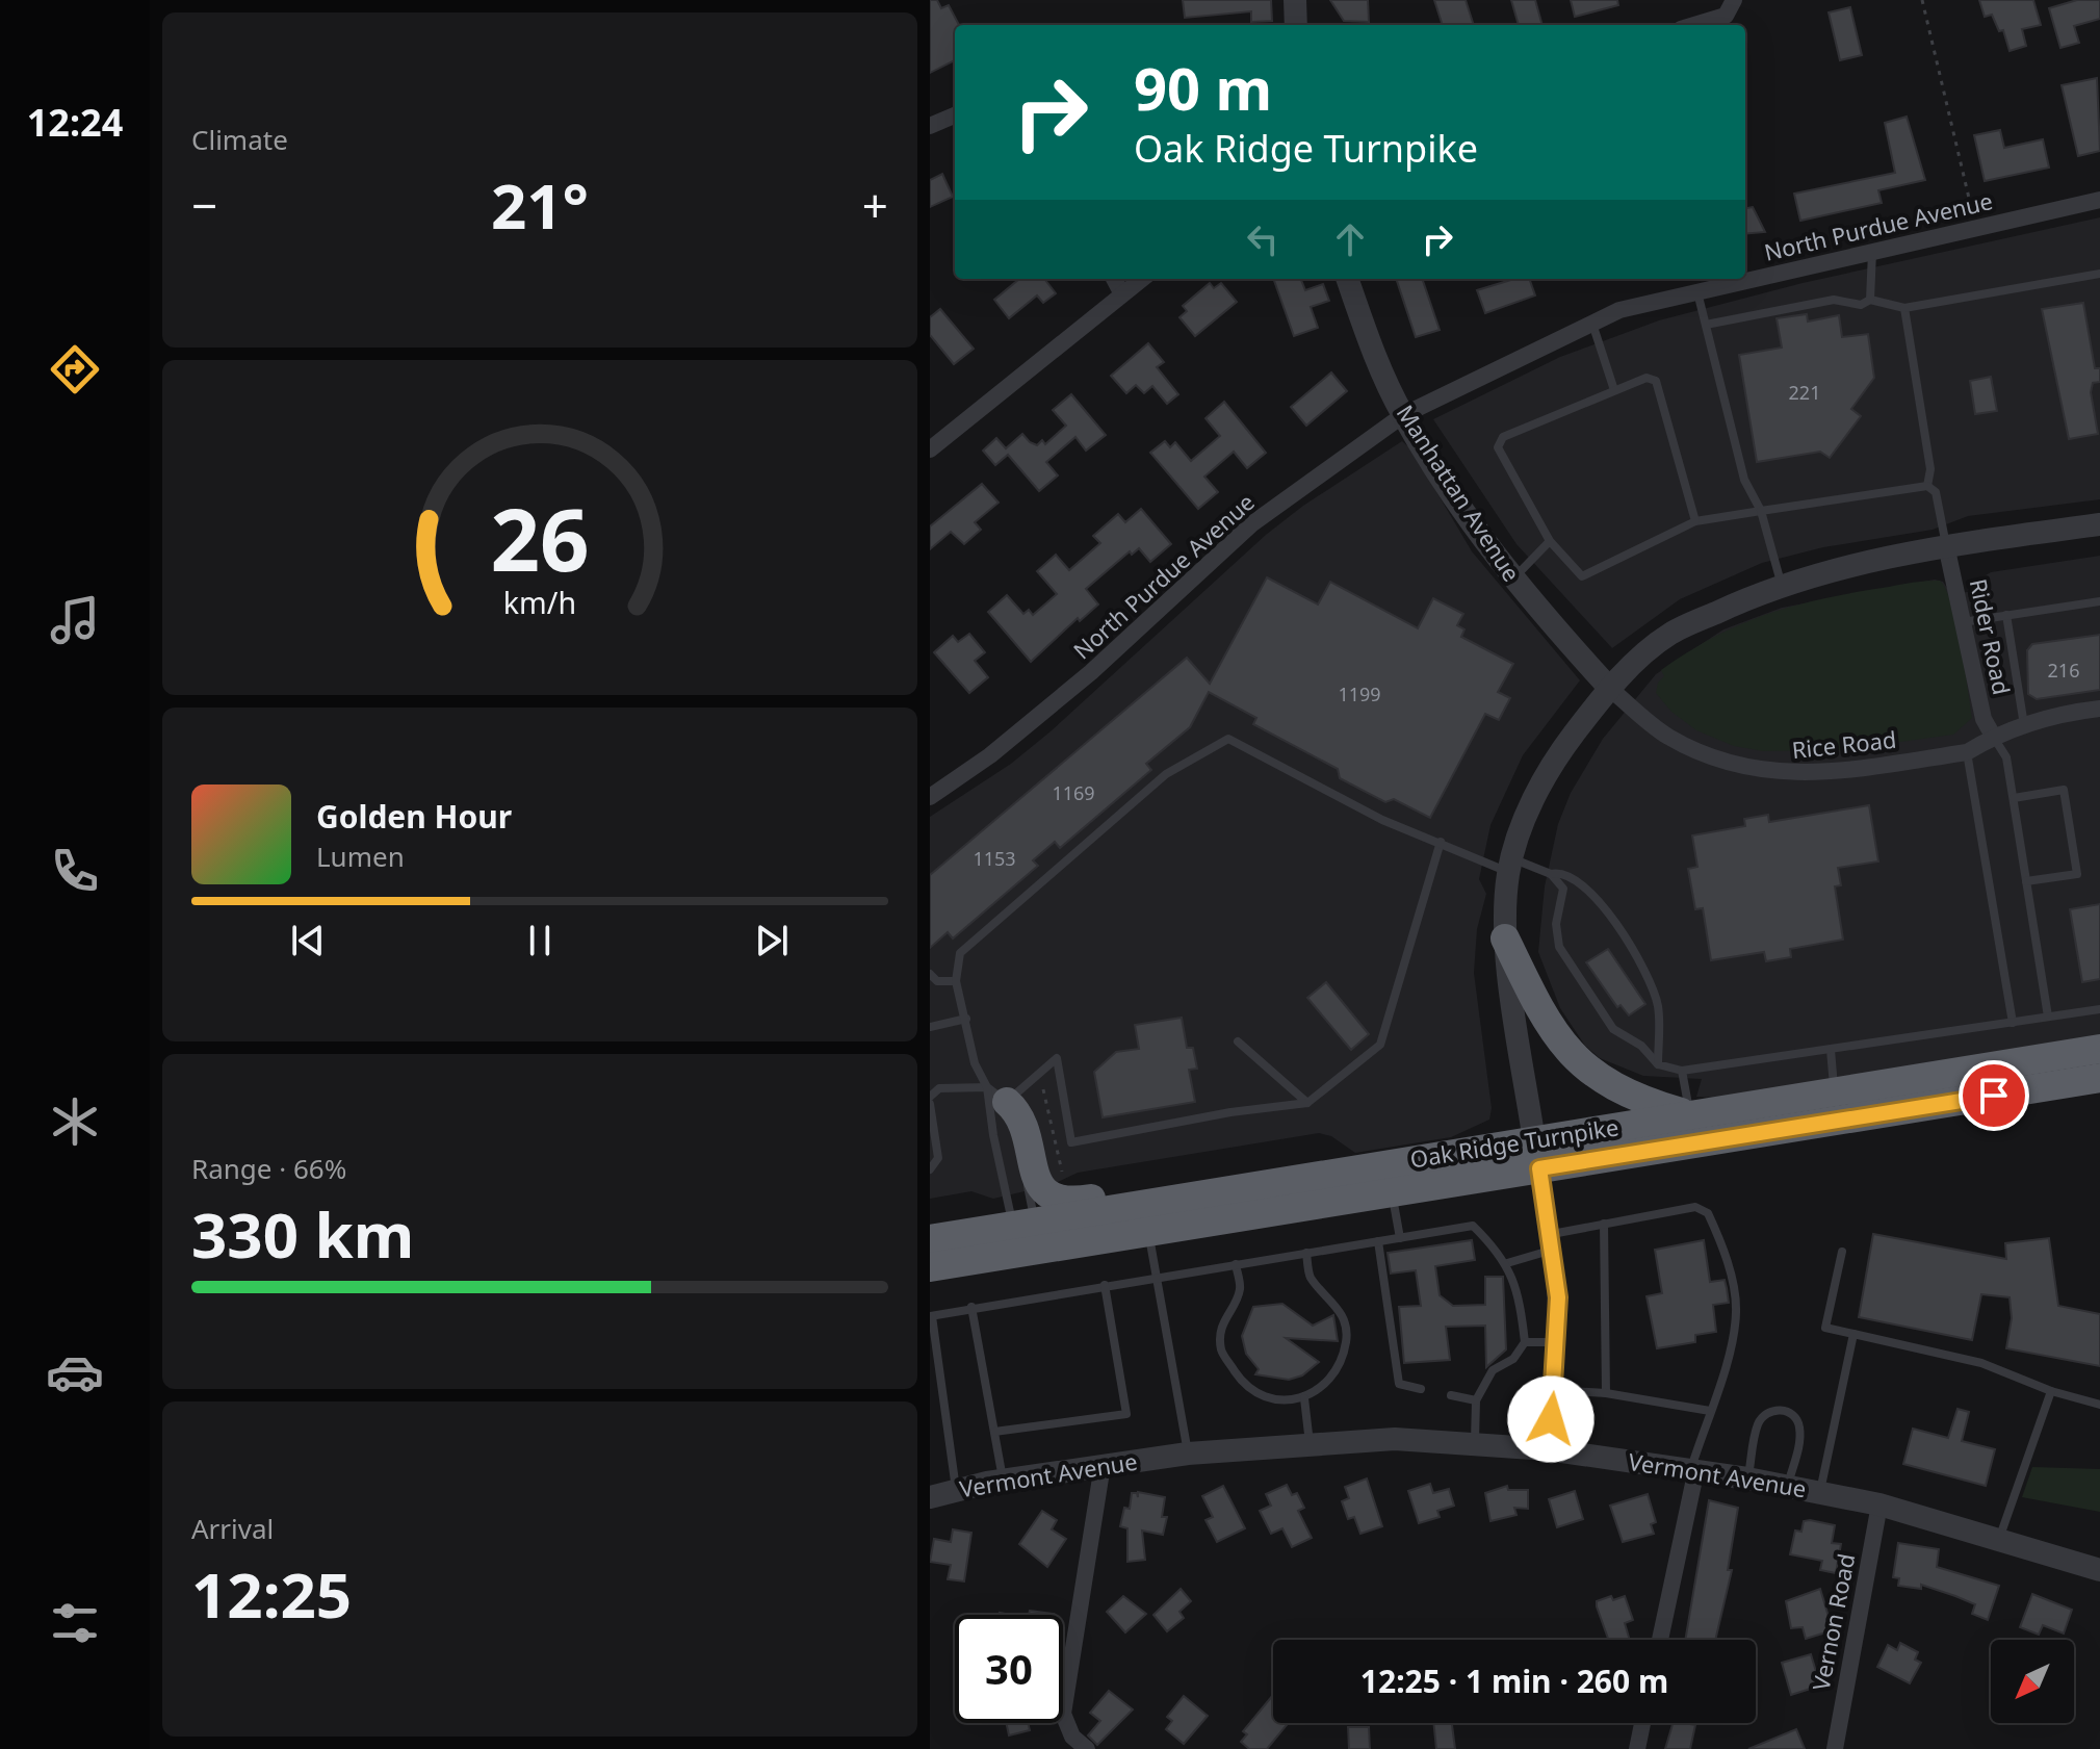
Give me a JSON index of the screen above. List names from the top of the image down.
{
  "streets": {
    "highway": ["Oak Ridge Turnpike"],
    "street": [
      "North Purdue Avenue",
      "Manhattan Avenue",
      "Rider Road",
      "Rice Road",
      "Vermont Avenue",
      "Vernon Road"
    ]
  },
  "crossings": [
    ["North Purdue Avenue", "Manhattan Avenue"],
    ["Manhattan Avenue", "Rice Road"],
    ["Rider Road", "Rice Road"],
    ["Vermont Avenue", "Vernon Road"]
  ],
  "house_numbers": [
    "221",
    "216",
    "1199",
    "1169",
    "1153"
  ],
  "north": "bottom left",
  "page": {
    "tabs": "12:24",
    "tile": [
      "Climate",
      ["Range · 66%", "330 km"],
      ["Arrival", "12:25"]
    ],
    "turn": ["90 m", "Oak Ridge Turnpike"],
    "heat": ["−", "21°", "+"],
    "song": ["Golden Hour", "Lumen"],
    "limit": "30",
    "trip": "12:25 · 1 min · 260 m",
    "gauge": ["26", "km/h"]
  }
}
